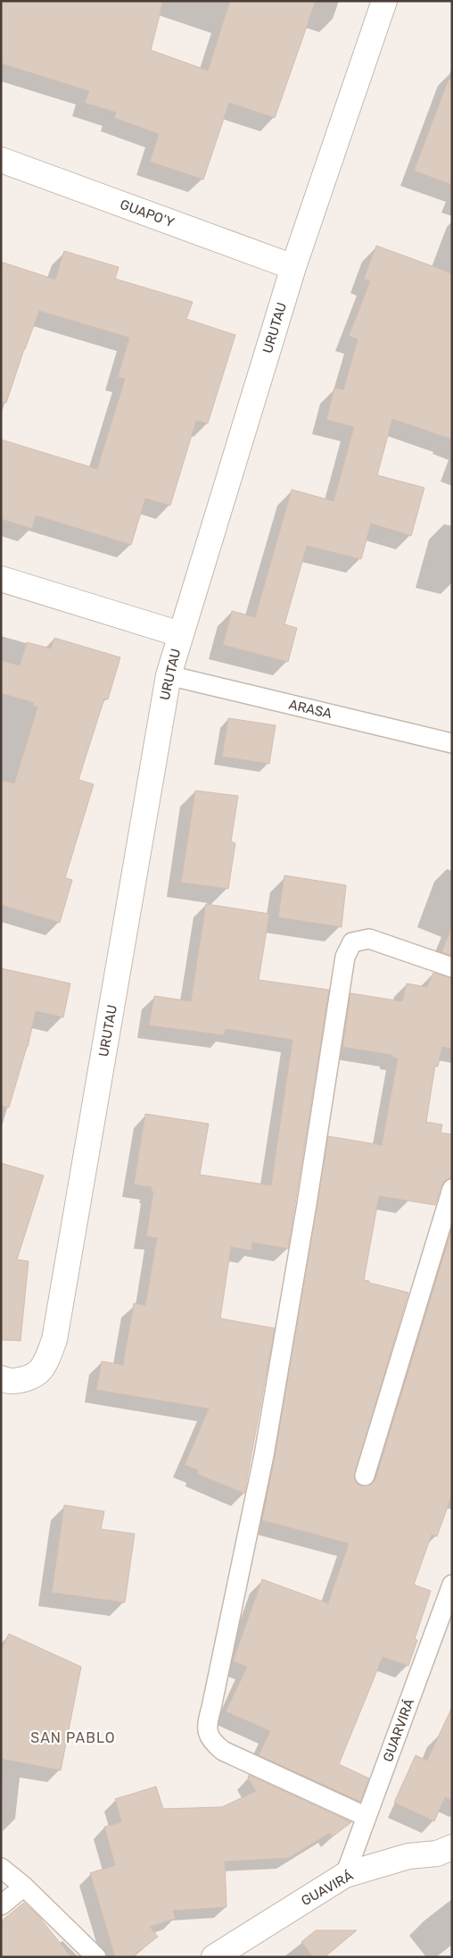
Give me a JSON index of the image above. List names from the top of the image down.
{
  "streets": {
    "street": ["GUAPO'Y", "URUTAU", "GUAVIRÁ"],
    "lane": ["ARASA", "GUARVIRÁ"]
  },
  "crossings": [
    ["GUAPO'Y", "URUTAU"],
    ["URUTAU", "ARASA"],
    ["GUARVIRÁ", "GUAVIRÁ"]
  ],
  "districts": ["SAN PABLO"]
}
